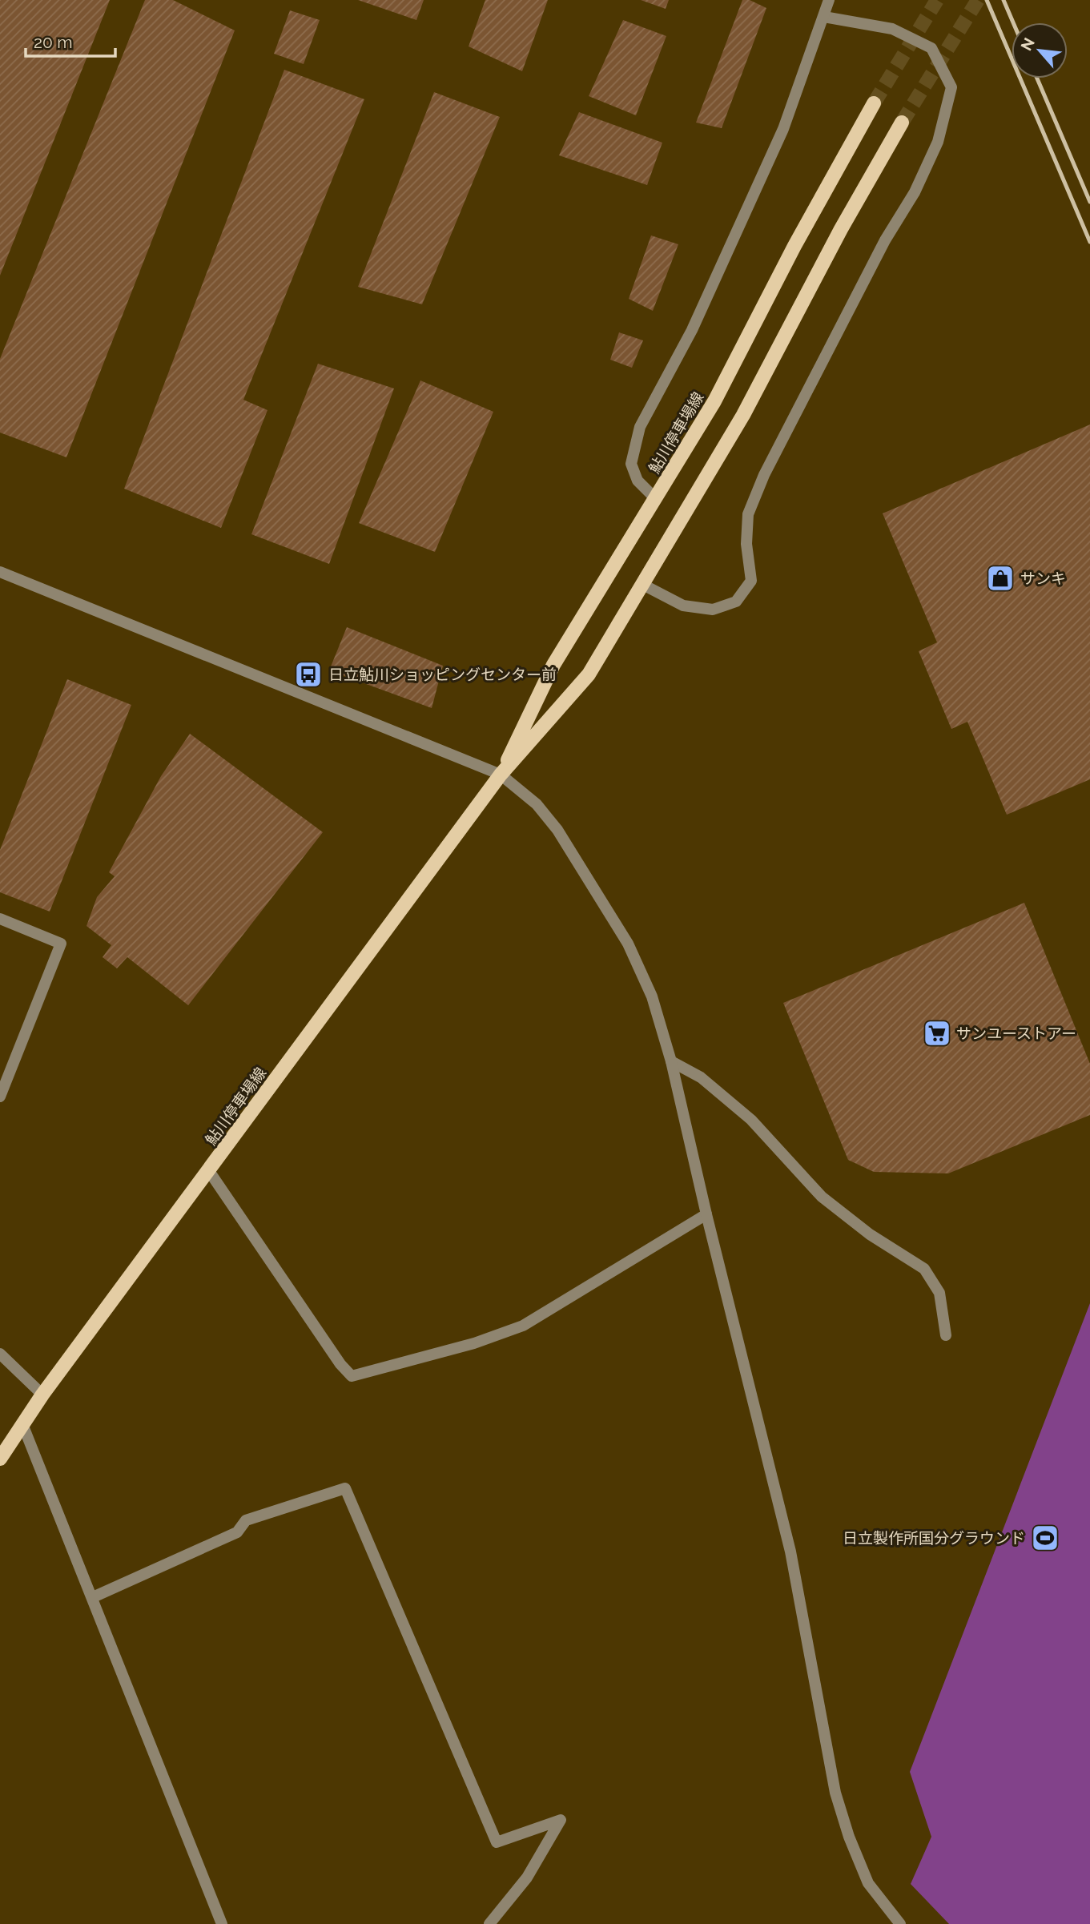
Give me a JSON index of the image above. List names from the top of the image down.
{
  "streets": {
    "main road": ["鮎川停車場線"]
  },
  "places": {
    "shop": ["サンキ"],
    "bus stop": ["日立鮎川ショッピングセンター前"],
    "supermarket": ["サンユーストアー"],
    "sports": ["日立製作所国分グラウンド"]
  },
  "scale_bar": "20 m",
  "north": "top left"
}
